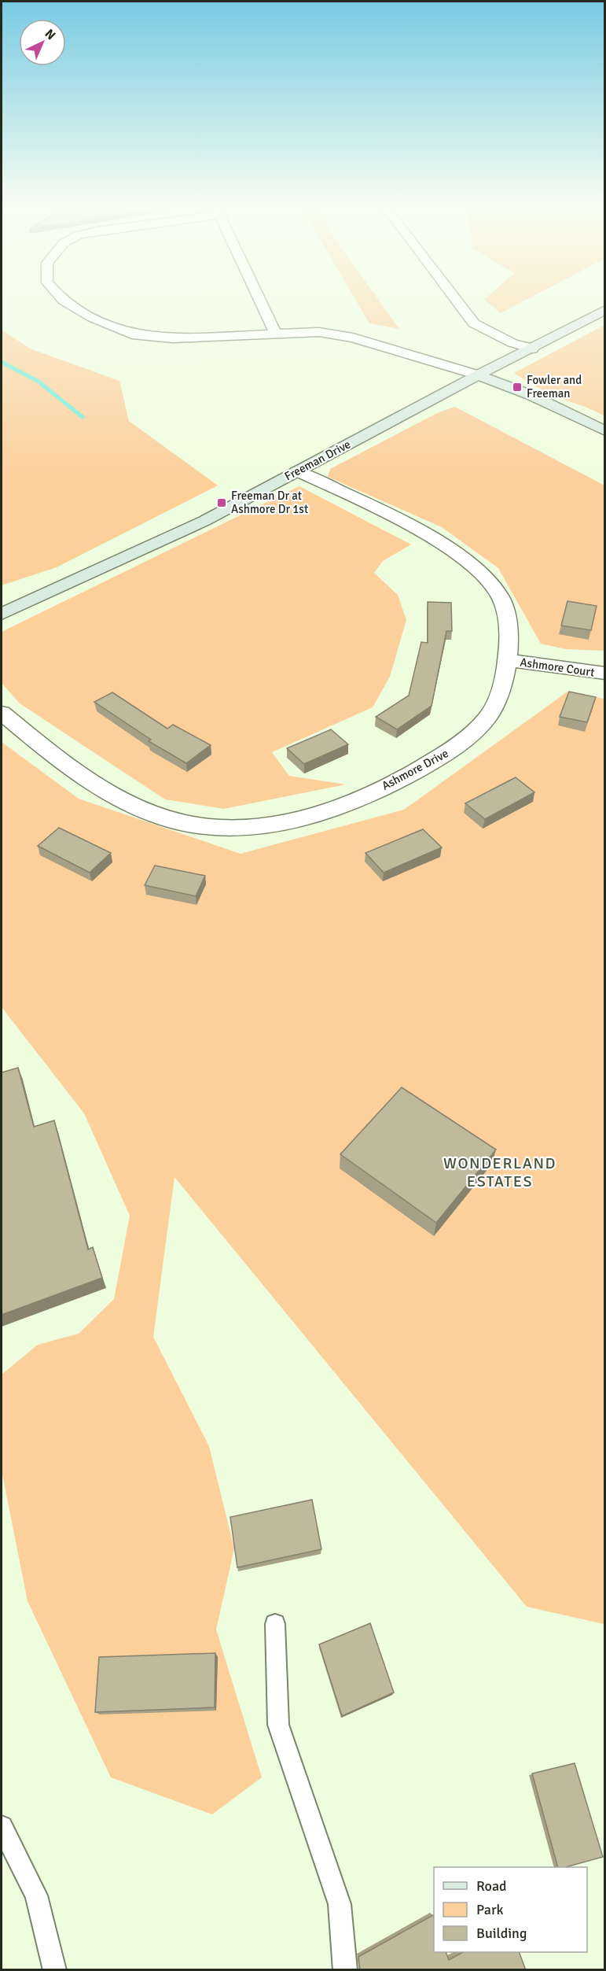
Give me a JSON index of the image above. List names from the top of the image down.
{
  "streets": {
    "street": ["Freeman Drive", "Ashmore Court", "Ashmore Drive"]
  },
  "crossings": [
    ["Freeman Drive", "Ashmore Drive"],
    ["Ashmore Court", "Ashmore Drive"]
  ],
  "districts": ["WONDERLAND ESTATES"],
  "places": {
    "transit": ["Fowler and Freeman", "Freeman Dr at Ashmore Dr 1st"]
  },
  "legend": ["Road", "Park", "Building"],
  "north": "top right"
}
